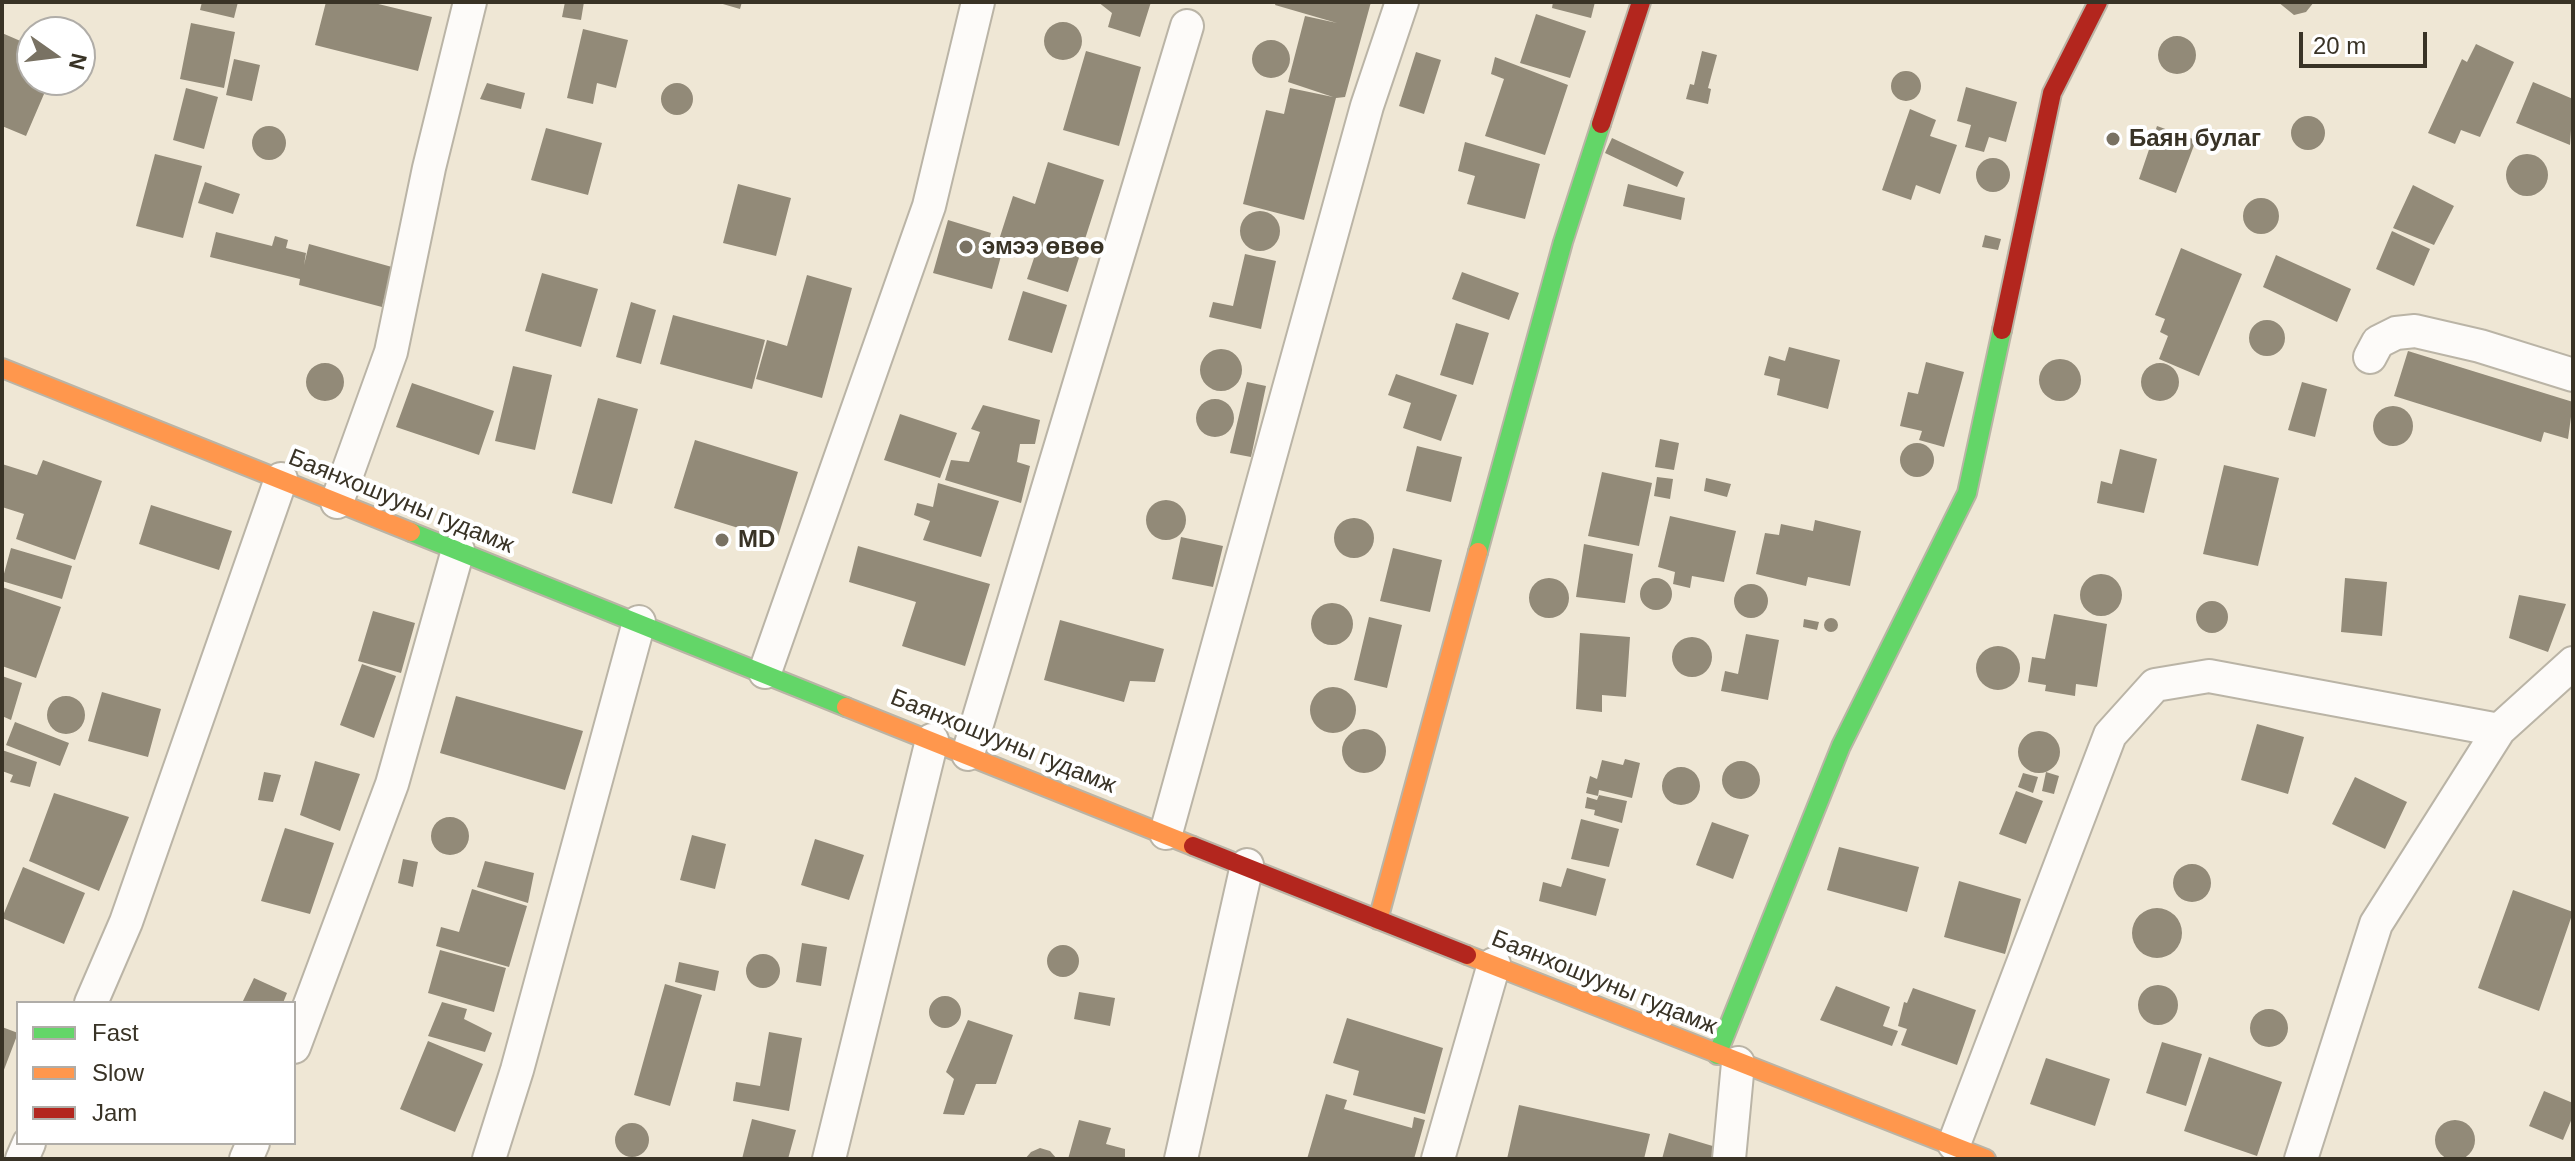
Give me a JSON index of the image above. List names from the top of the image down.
{
  "streets": {
    "main road": ["Баянхошууны гудамж"]
  },
  "places": ["Баян булаг", "эмээ өвөө", "MD"],
  "legend": ["Fast", "Slow", "Jam"],
  "scale_bar": "20 m",
  "north": "right"
}
